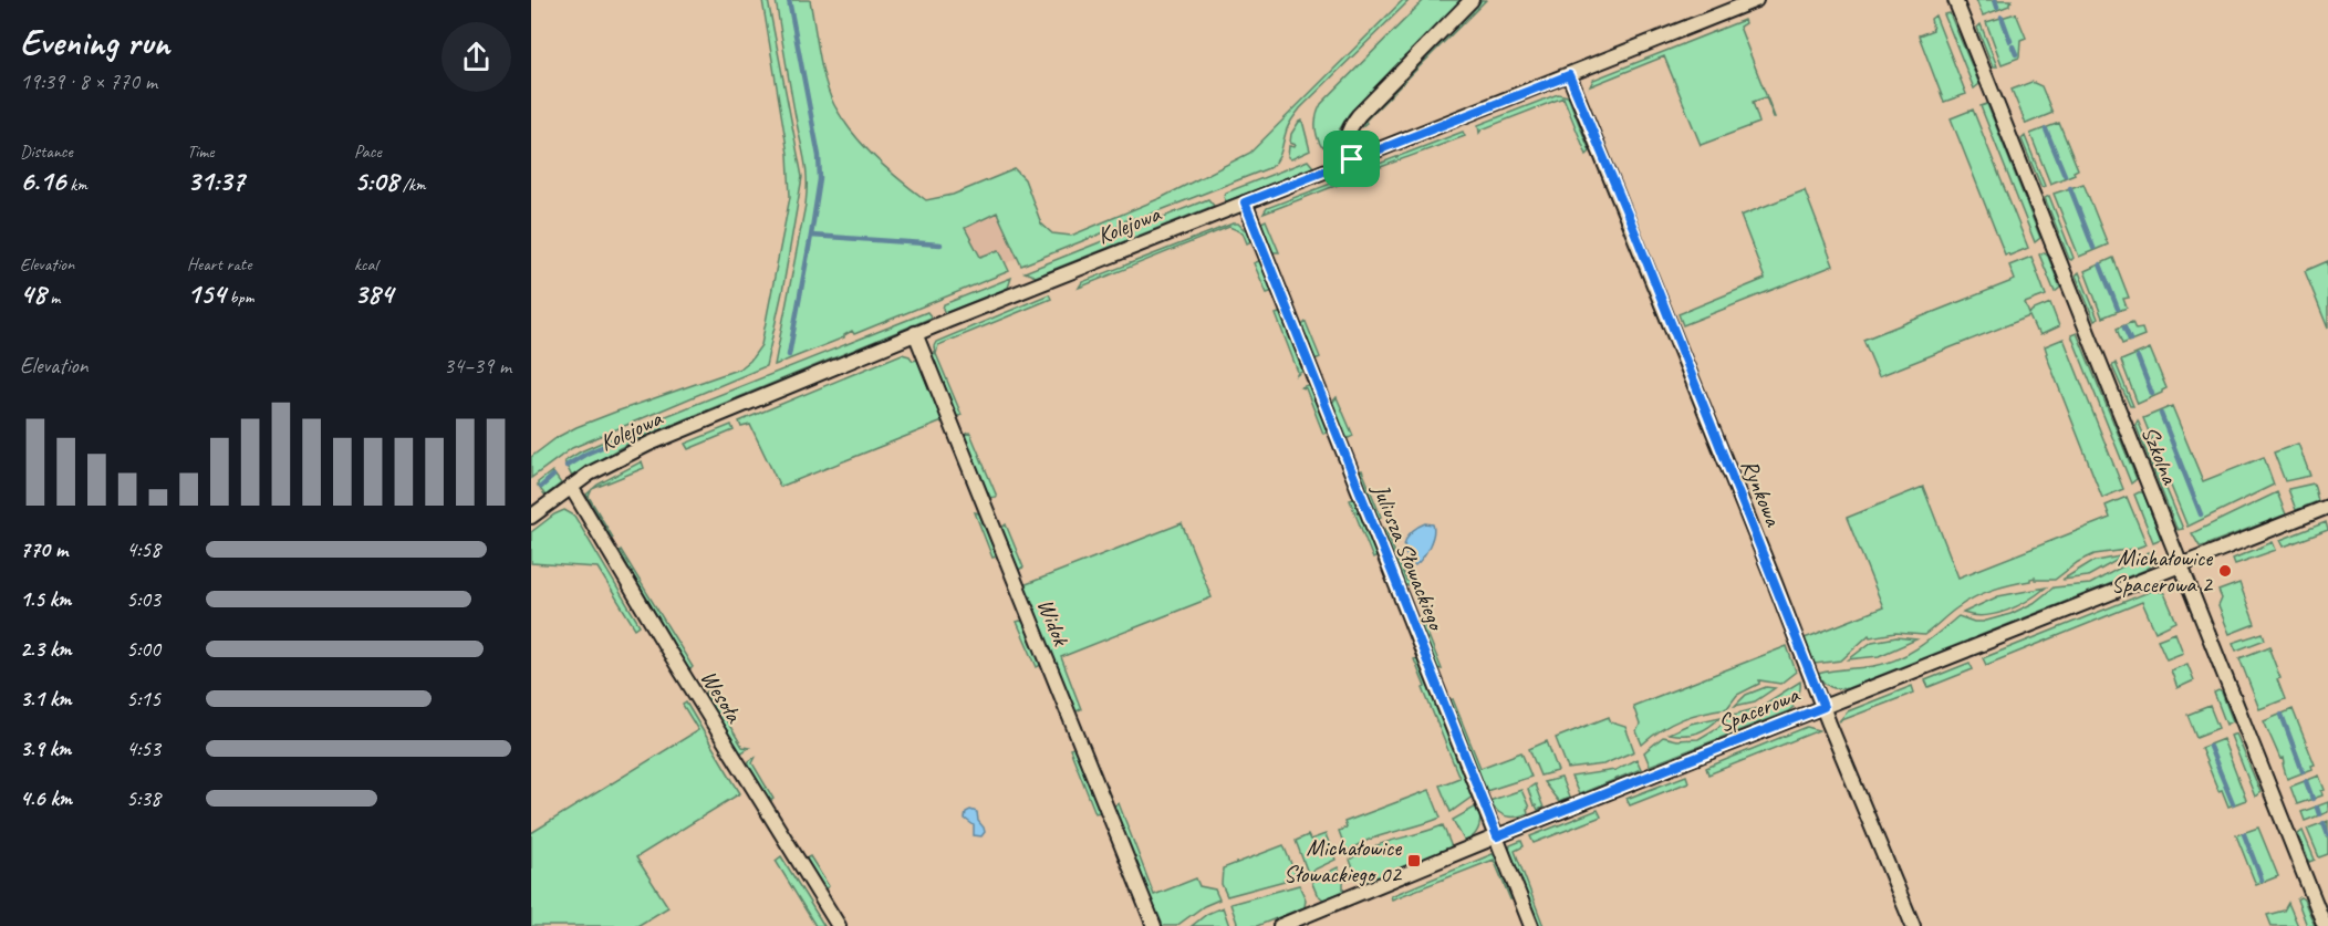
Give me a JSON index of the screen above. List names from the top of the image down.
{
  "streets": {
    "street": [
      "Kolejowa",
      "Szkolna",
      "Rynkowa",
      "Juliusza Słowackiego",
      "Widok",
      "Wesoła",
      "Spacerowa"
    ]
  },
  "crossings": [
    ["Kolejowa", "Rynkowa"],
    ["Kolejowa", "Juliusza Słowackiego"],
    ["Kolejowa", "Widok"],
    ["Kolejowa", "Wesoła"],
    ["Szkolna", "Spacerowa"],
    ["Rynkowa", "Spacerowa"],
    ["Juliusza Słowackiego", "Spacerowa"]
  ],
  "places": {
    "other": ["Michałowice Spacerowa 2"],
    "transit": ["Michałowice Słowackiego 02"]
  },
  "page": {
    "heading": ["Evening run", "19:39 · 8 × 770 m"],
    "stats": [
      ["Distance", "6.16 km"],
      ["Time", "31:37"],
      ["Pace", "5:08 /km"],
      ["Elevation", "48 m"],
      ["Heart rate", "154 bpm"],
      ["kcal", "384"]
    ],
    "chart": ["Elevation", "34–39 m"],
    "list": [
      {
        "name": "770 m",
        "note": "4:58"
      },
      {
        "name": "1.5 km",
        "note": "5:03"
      },
      {
        "name": "2.3 km",
        "note": "5:00"
      },
      {
        "name": "3.1 km",
        "note": "5:15"
      },
      {
        "name": "3.9 km",
        "note": "4:53"
      },
      {
        "name": "4.6 km",
        "note": "5:38"
      }
    ]
  }
}
